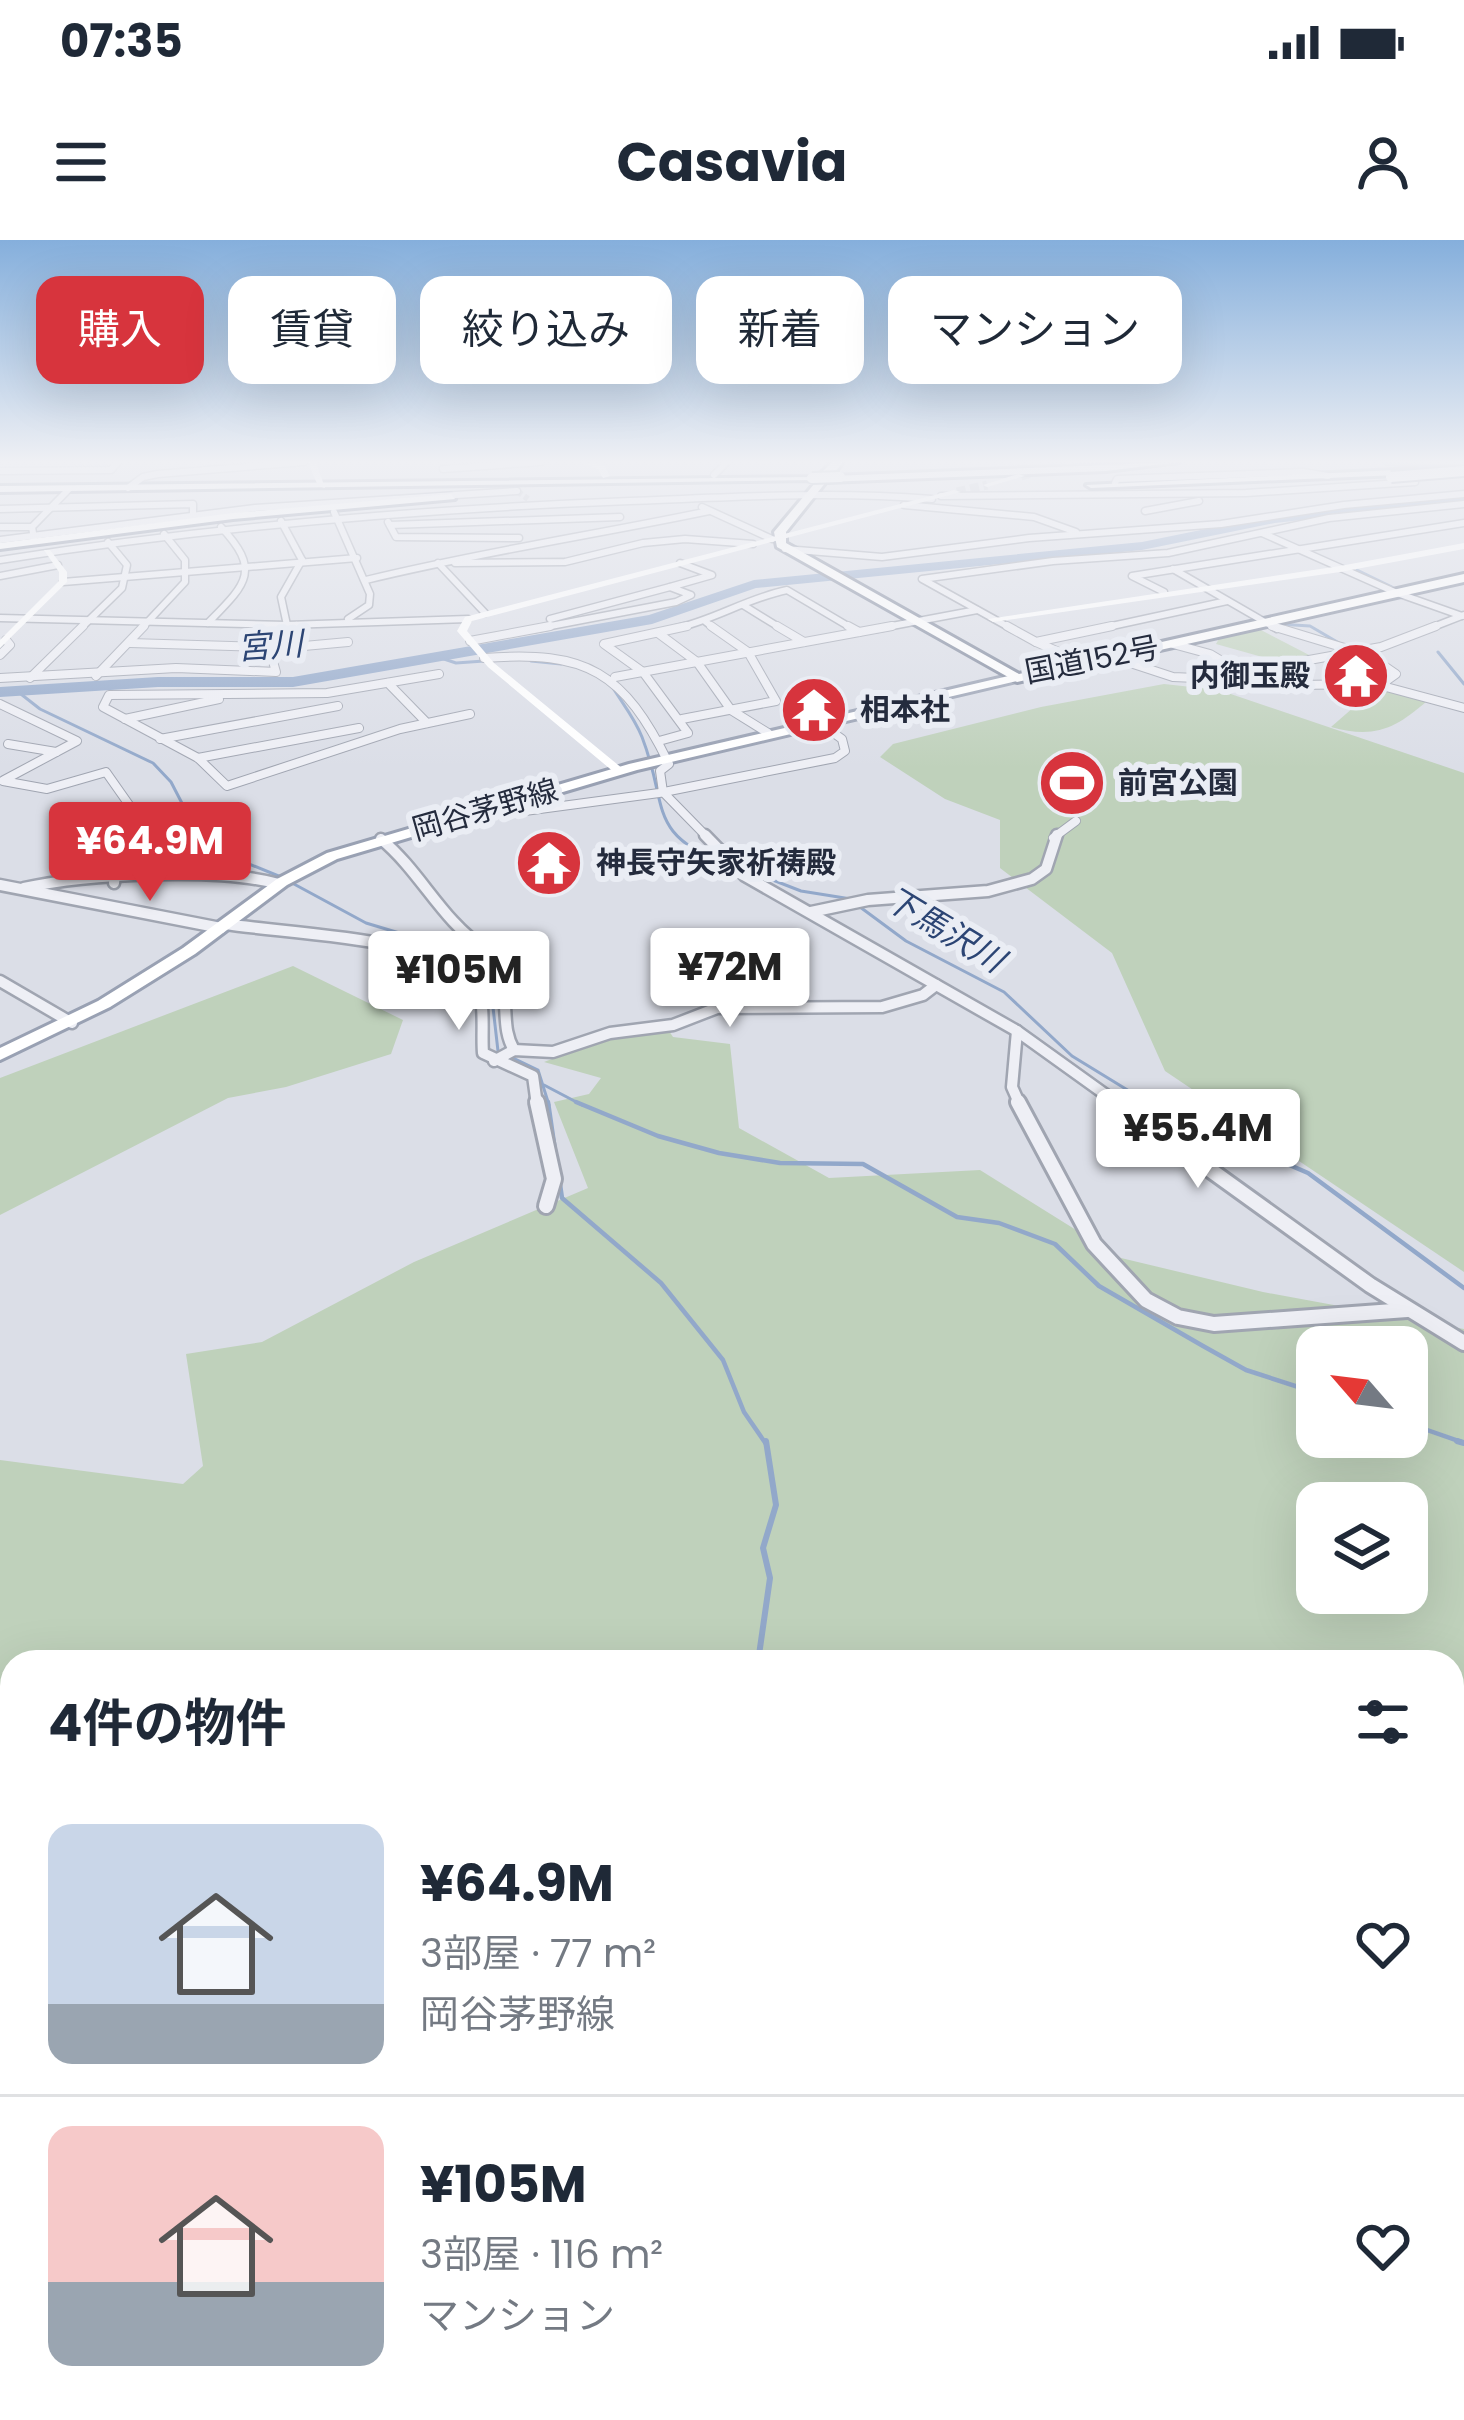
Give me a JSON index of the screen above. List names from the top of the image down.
{
  "streets": {
    "highway": ["国道152号"],
    "main road": ["岡谷茅野線"]
  },
  "crossings": [
    ["国道152号", "岡谷茅野線"]
  ],
  "water": ["宮川", "下馬沢川"],
  "places": {
    "temple": ["内御玉殿", "相本社", "神長守矢家祈祷殿"],
    "sports": ["前宮公園"]
  },
  "north": "top left",
  "page": {
    "status": "07:35",
    "header": "Casavia",
    "chip": [
      "購入",
      "賃貸",
      "絞り込み",
      "新着",
      "マンション"
    ],
    "price": [
      "¥64.9M",
      "¥72M",
      "¥105M",
      "¥55.4M"
    ],
    "heading": "4件の物件",
    "list": [
      {
        "name": "¥64.9M",
        "note": "3部屋 · 77 m² · 岡谷茅野線"
      },
      {
        "name": "¥105M",
        "note": "3部屋 · 116 m² · マンション"
      }
    ]
  }
}
